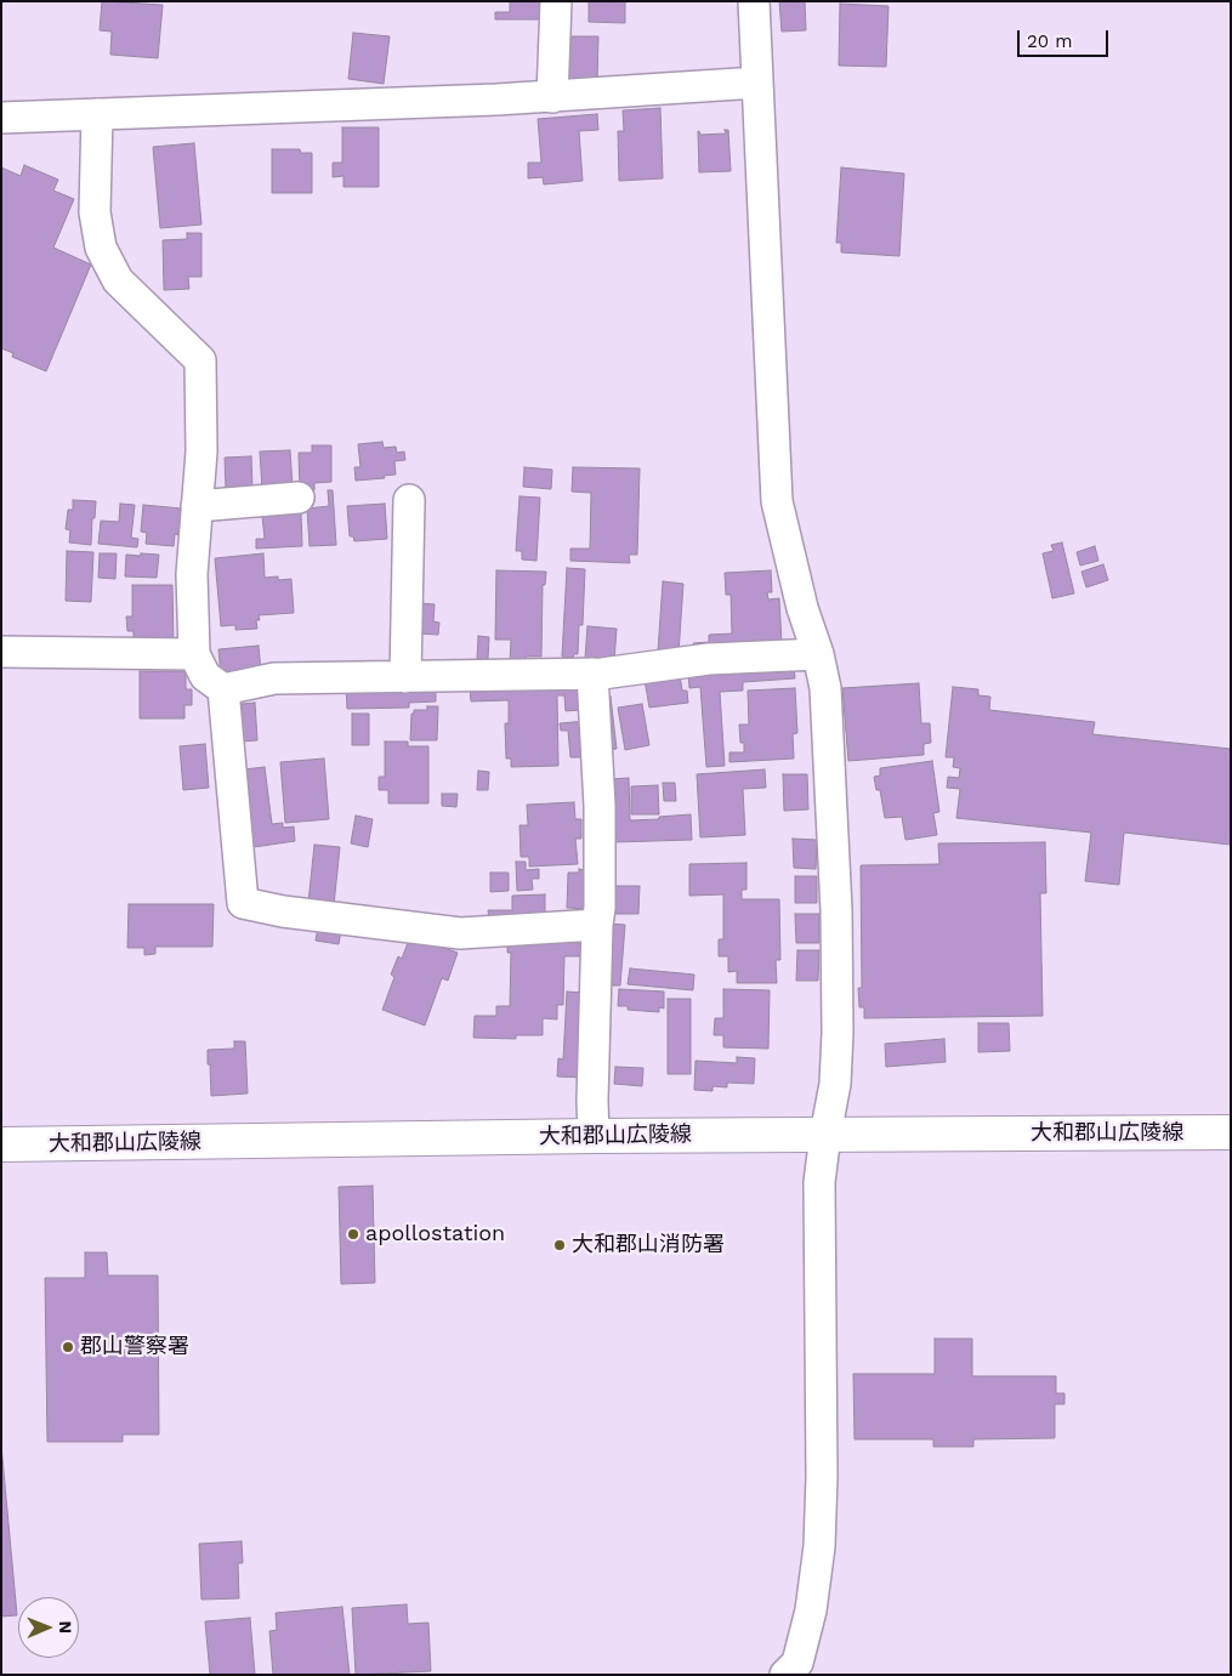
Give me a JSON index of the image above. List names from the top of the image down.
{
  "streets": {
    "main road": ["大和郡山広陵線"]
  },
  "places": ["apollostation", "大和郡山消防署", "郡山警察署"],
  "scale_bar": "20 m",
  "north": "right"
}
